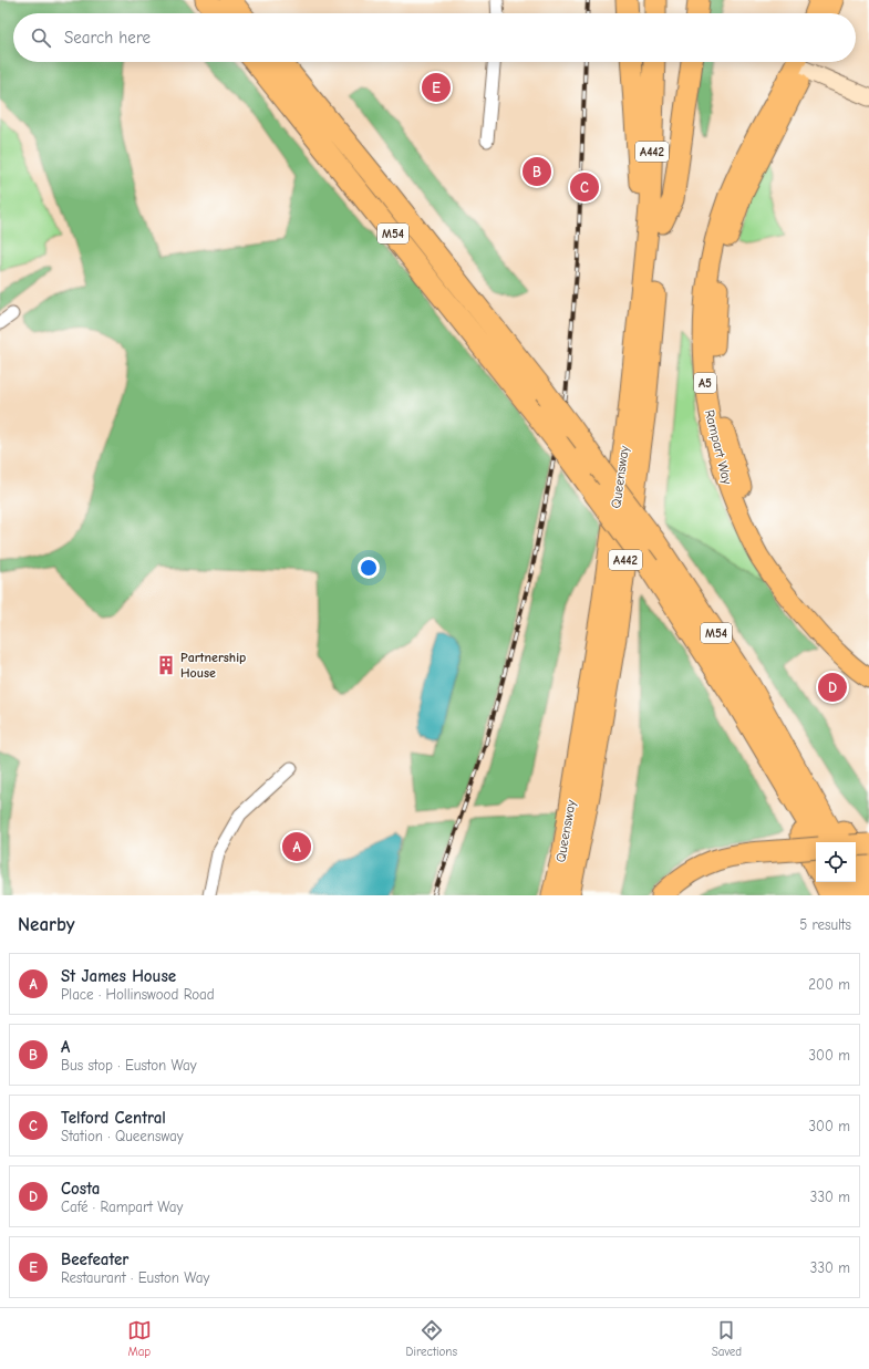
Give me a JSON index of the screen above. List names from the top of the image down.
{
  "streets": {
    "highway": ["A442", "M54", "Queensway"],
    "main road": ["A5", "Rampart Way"]
  },
  "crossings": [
    ["A442", "Queensway"]
  ],
  "places": {
    "building": ["Partnership House"]
  },
  "page": {
    "search": "Search here",
    "pins": [
      "E",
      "B",
      "C",
      "D",
      "A"
    ],
    "heading": ["Nearby", "5 results"],
    "list": [
      {
        "mark": "A",
        "name": "St James House",
        "note": "Place · Hollinswood Road",
        "value": "200 m"
      },
      {
        "mark": "B",
        "name": "A",
        "note": "Bus stop · Euston Way",
        "value": "300 m"
      },
      {
        "mark": "C",
        "name": "Telford Central",
        "note": "Station · Queensway",
        "value": "300 m"
      },
      {
        "mark": "D",
        "name": "Costa",
        "note": "Café · Rampart Way",
        "value": "330 m"
      },
      {
        "mark": "E",
        "name": "Beefeater",
        "note": "Restaurant · Euston Way",
        "value": "330 m"
      }
    ],
    "nav": ["Map", "Directions", "Saved"]
  }
}
